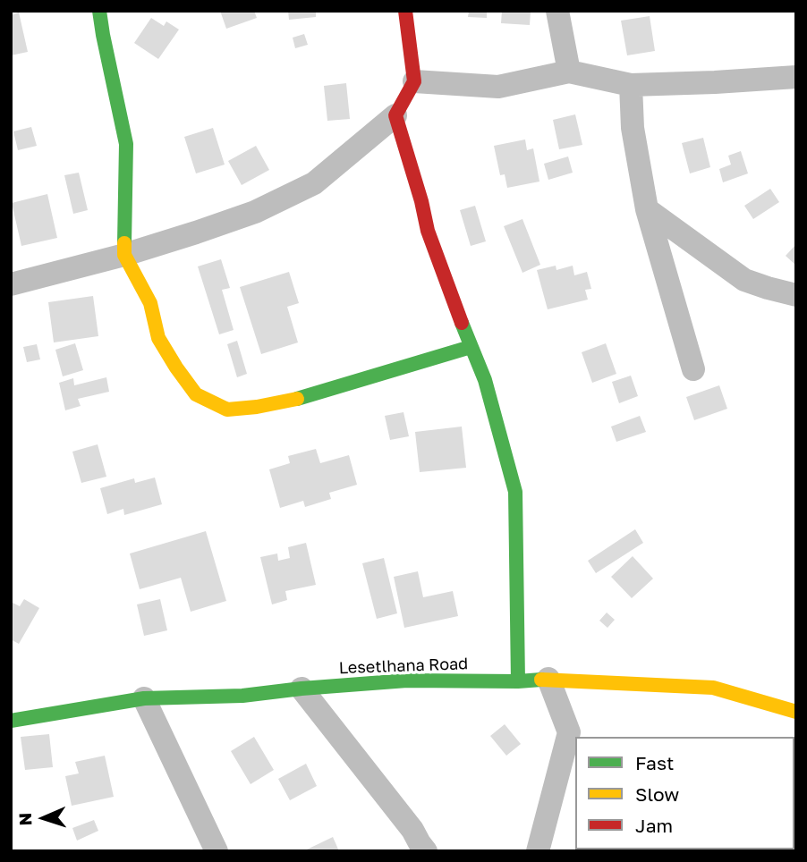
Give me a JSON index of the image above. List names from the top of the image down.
{
  "streets": {
    "street": ["Lesetlhana Road"]
  },
  "legend": ["Fast", "Slow", "Jam"],
  "north": "left"
}
